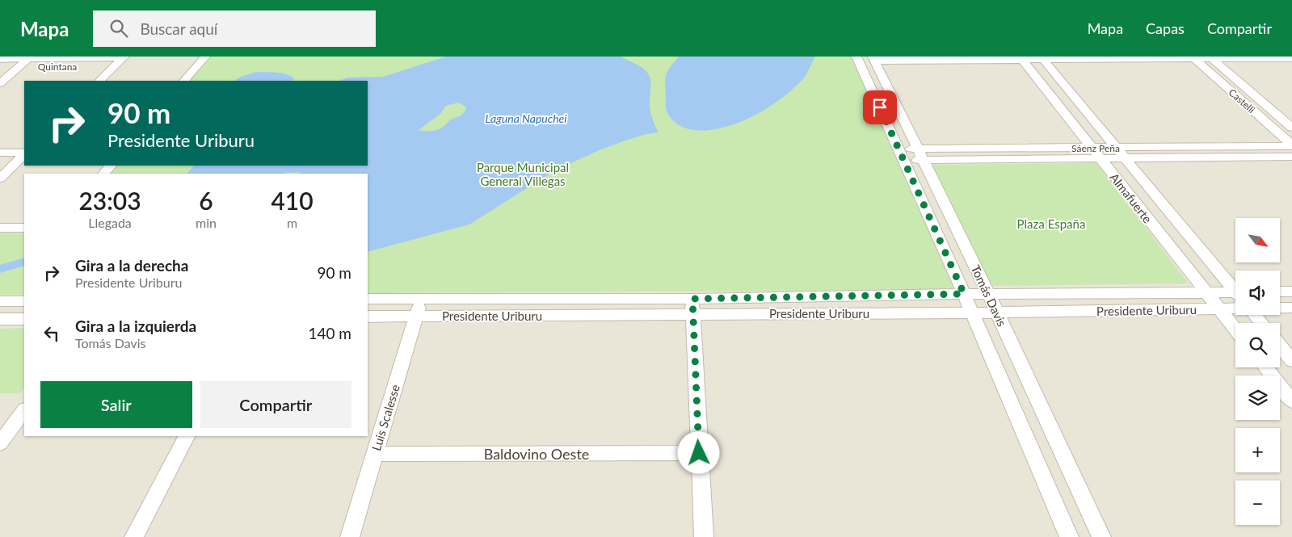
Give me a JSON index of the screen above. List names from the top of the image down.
{
  "streets": {
    "street": [
      "Quintana",
      "Castelli",
      "Sáenz Peña",
      "Almafuerte",
      "Tomás Davis",
      "Presidente Uriburu",
      "Luis Scalesse",
      "Baldovino Oeste"
    ]
  },
  "crossings": [
    ["Castelli", "Sáenz Peña"],
    ["Sáenz Peña", "Almafuerte"],
    ["Sáenz Peña", "Tomás Davis"],
    ["Almafuerte", "Presidente Uriburu"],
    ["Tomás Davis", "Presidente Uriburu"],
    ["Presidente Uriburu", "Luis Scalesse"],
    ["Luis Scalesse", "Baldovino Oeste"]
  ],
  "water": ["Laguna Napuchei"],
  "parks": ["Parque Municipal General Villegas", "Plaza España"],
  "north": "bottom right",
  "page": {
    "header": "Mapa",
    "search": "Buscar aquí",
    "nav": ["Mapa", "Capas", "Compartir"],
    "turn": ["90 m", "Presidente Uriburu"],
    "eta": [
      "23:03",
      "Llegada",
      "6",
      "min",
      "410",
      "m"
    ],
    "map_buttons": ["+", "−"],
    "list": [
      {
        "name": "Gira a la derecha",
        "note": "Presidente Uriburu",
        "value": "90 m"
      },
      {
        "name": "Gira a la izquierda",
        "note": "Tomás Davis",
        "value": "140 m"
      }
    ],
    "buttons": ["Salir", "Compartir"]
  }
}
